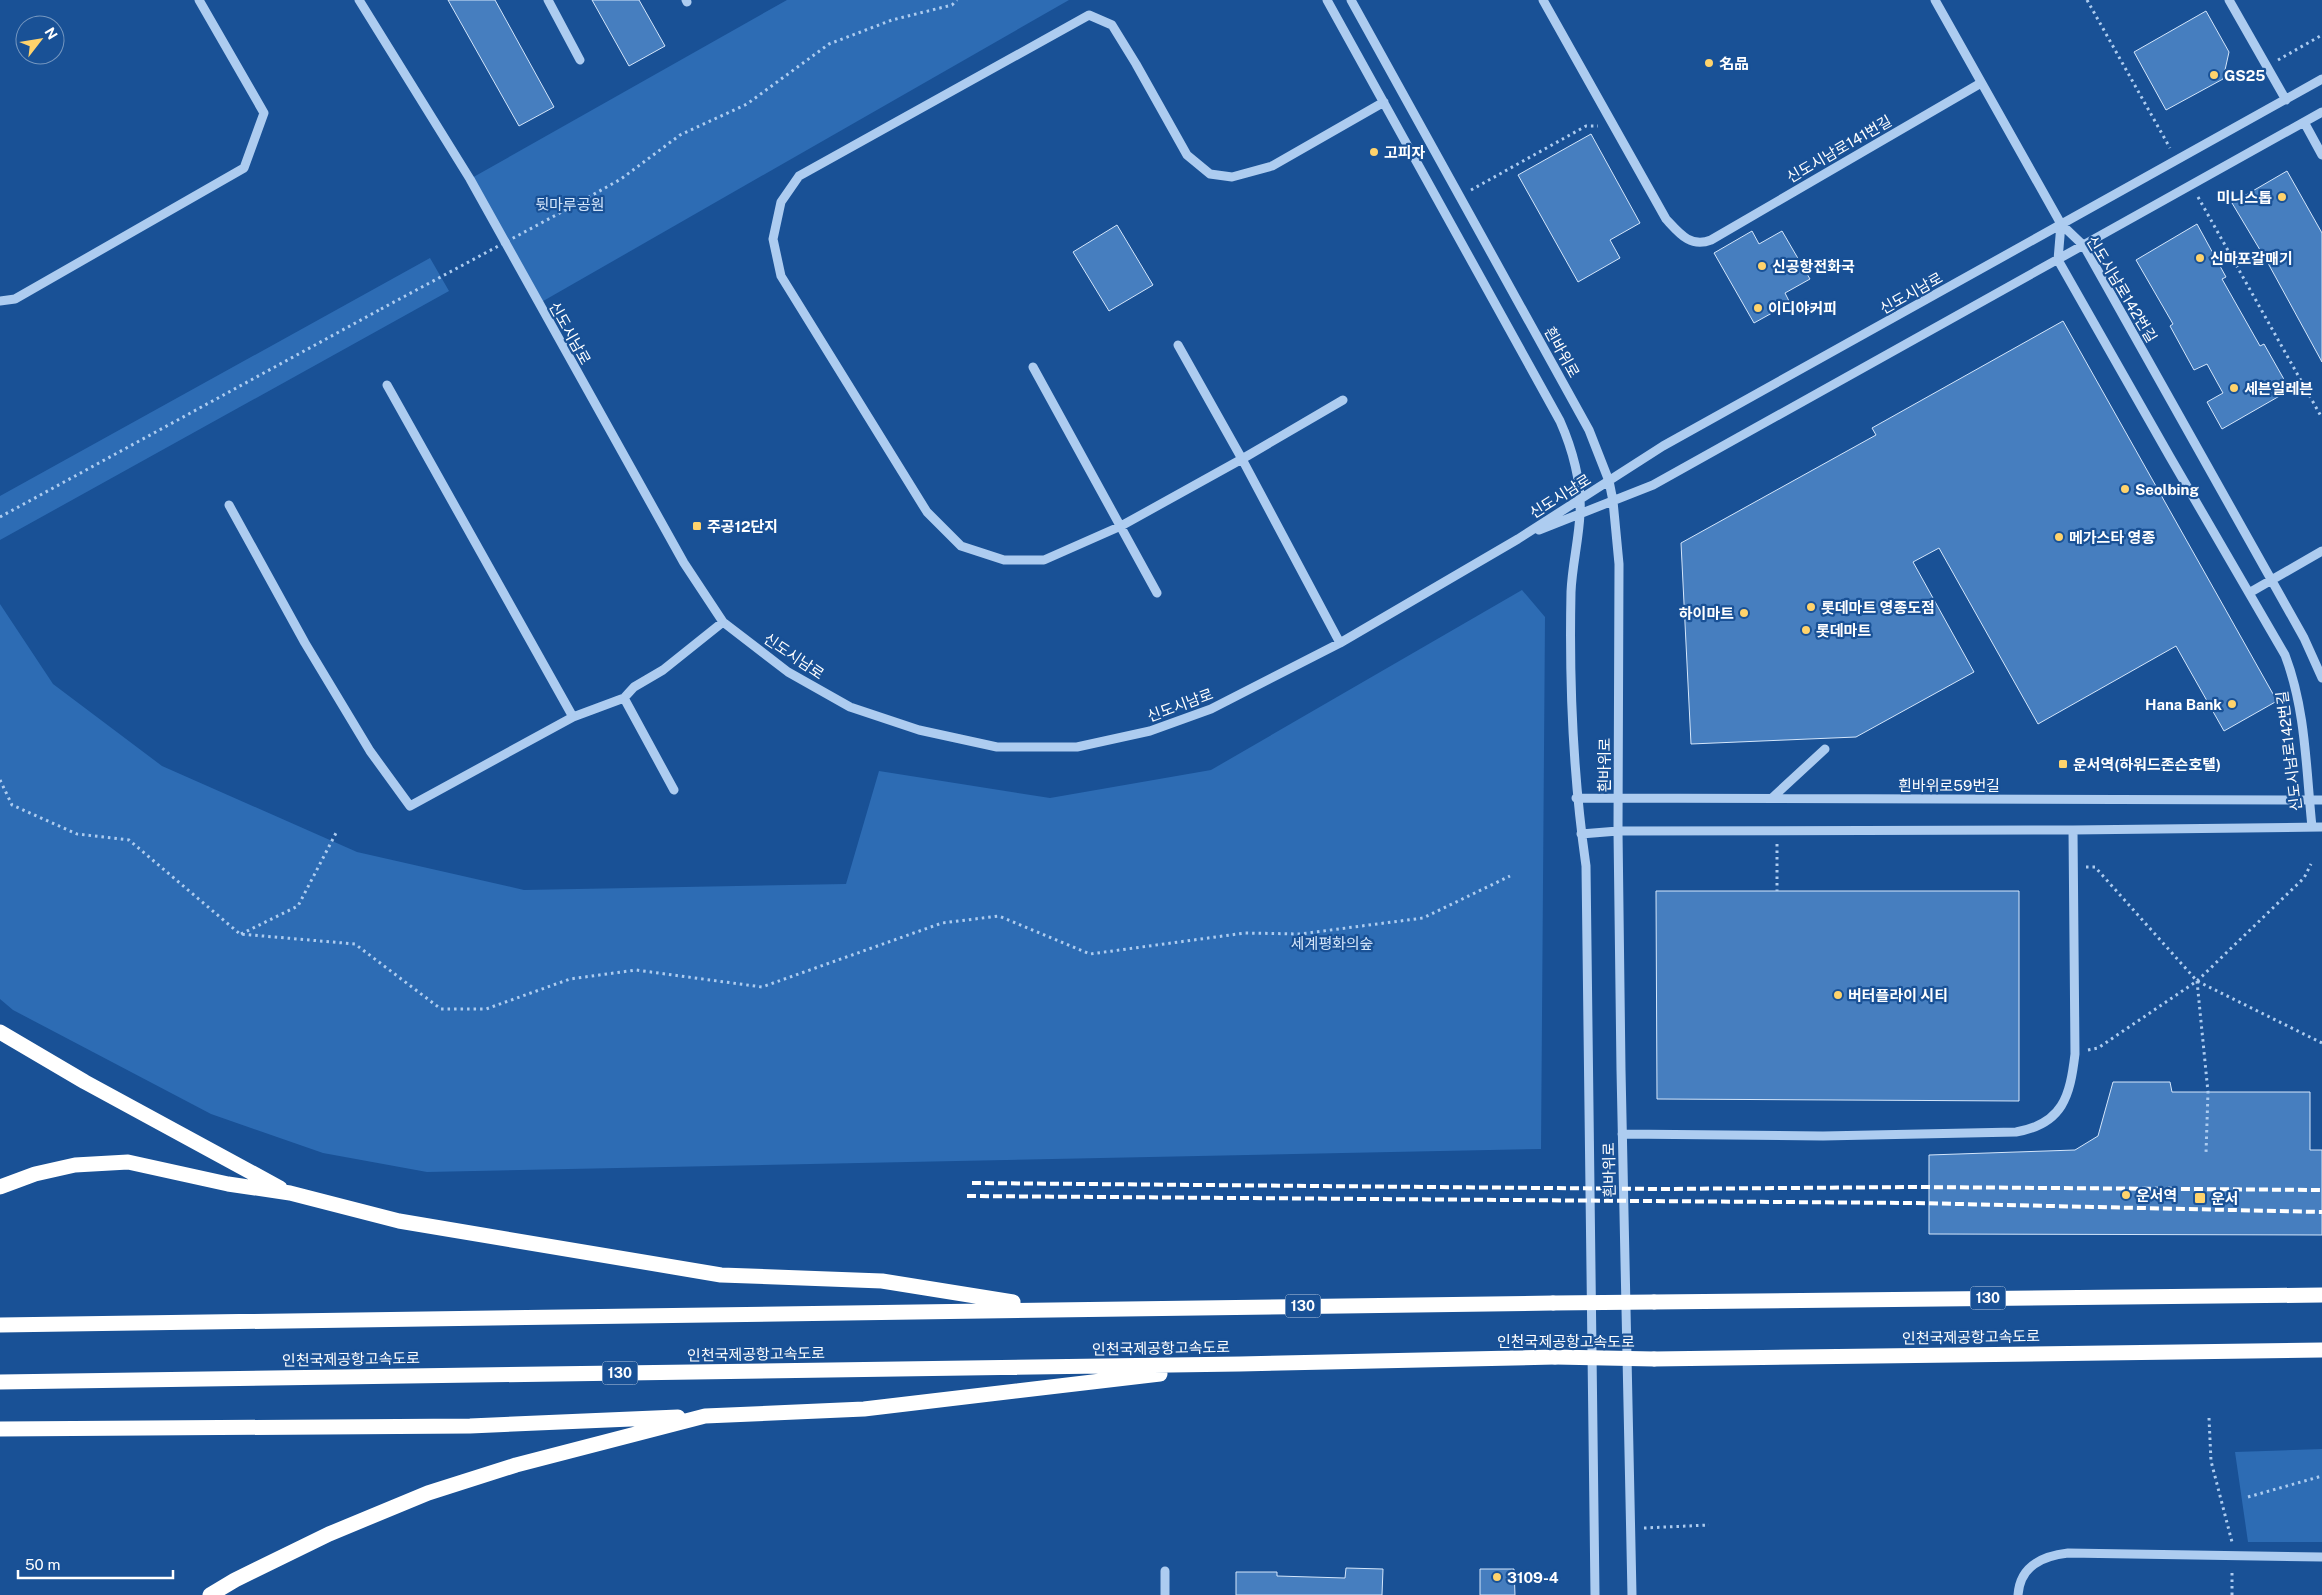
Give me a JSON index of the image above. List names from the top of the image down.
{
  "streets": {
    "highway": ["130", "인천국제공항고속도로"],
    "street": [
      "신도시남로141번길",
      "신도시남로142번길",
      "신도시남로",
      "흰바위로",
      "흰바위로59번길"
    ]
  },
  "crossings": [
    ["신도시남로142번길", "신도시남로"],
    ["신도시남로142번길", "흰바위로59번길"],
    ["신도시남로", "흰바위로"],
    ["흰바위로", "흰바위로59번길"]
  ],
  "parks": ["뒷마루공원", "세계평화의숲"],
  "places": {
    "other": [
      "名品",
      "GS25",
      "고피자",
      "미니스톱",
      "신마포갈매기",
      "신공항전화국",
      "이디야커피",
      "세븐일레븐",
      "Seolbing",
      "메가스타 영종",
      "롯데마트 영종도점",
      "하이마트",
      "롯데마트",
      "Hana Bank",
      "버터플라이 시티",
      "운서역",
      "3109-4"
    ],
    "transit": ["주공12단지", "운서역(하워드존슨호텔)", "운서"]
  },
  "scale_bar": "50 m",
  "north": "top right"
}
